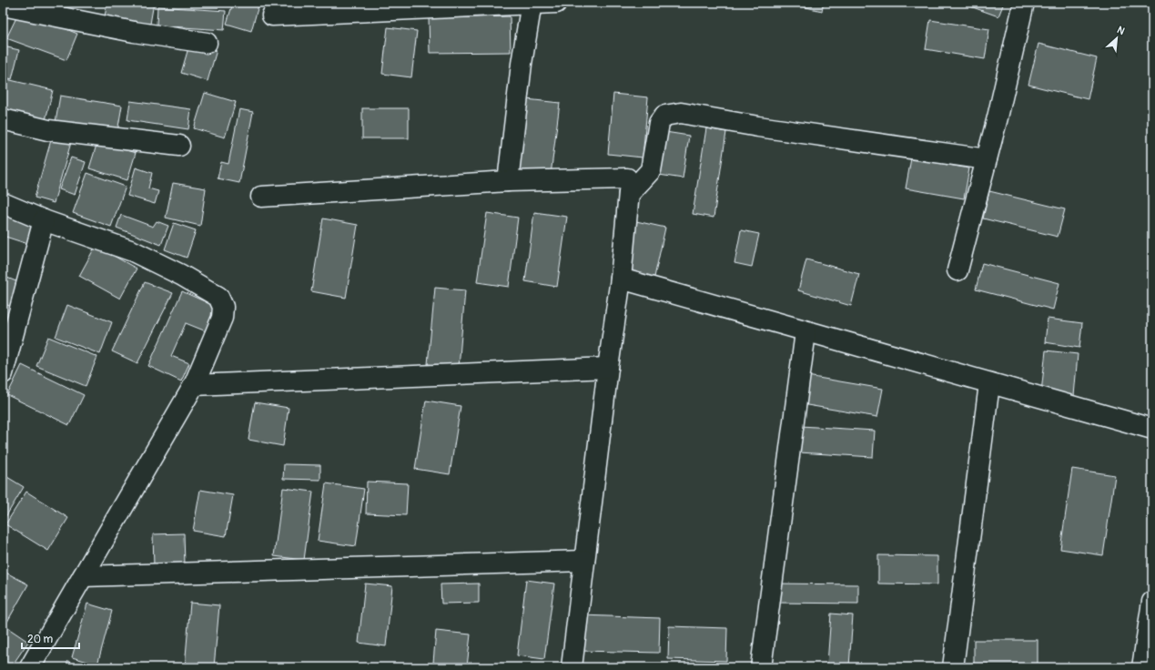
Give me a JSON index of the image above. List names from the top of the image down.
{
  "scale_bar": "20 m",
  "north": "top right"
}
